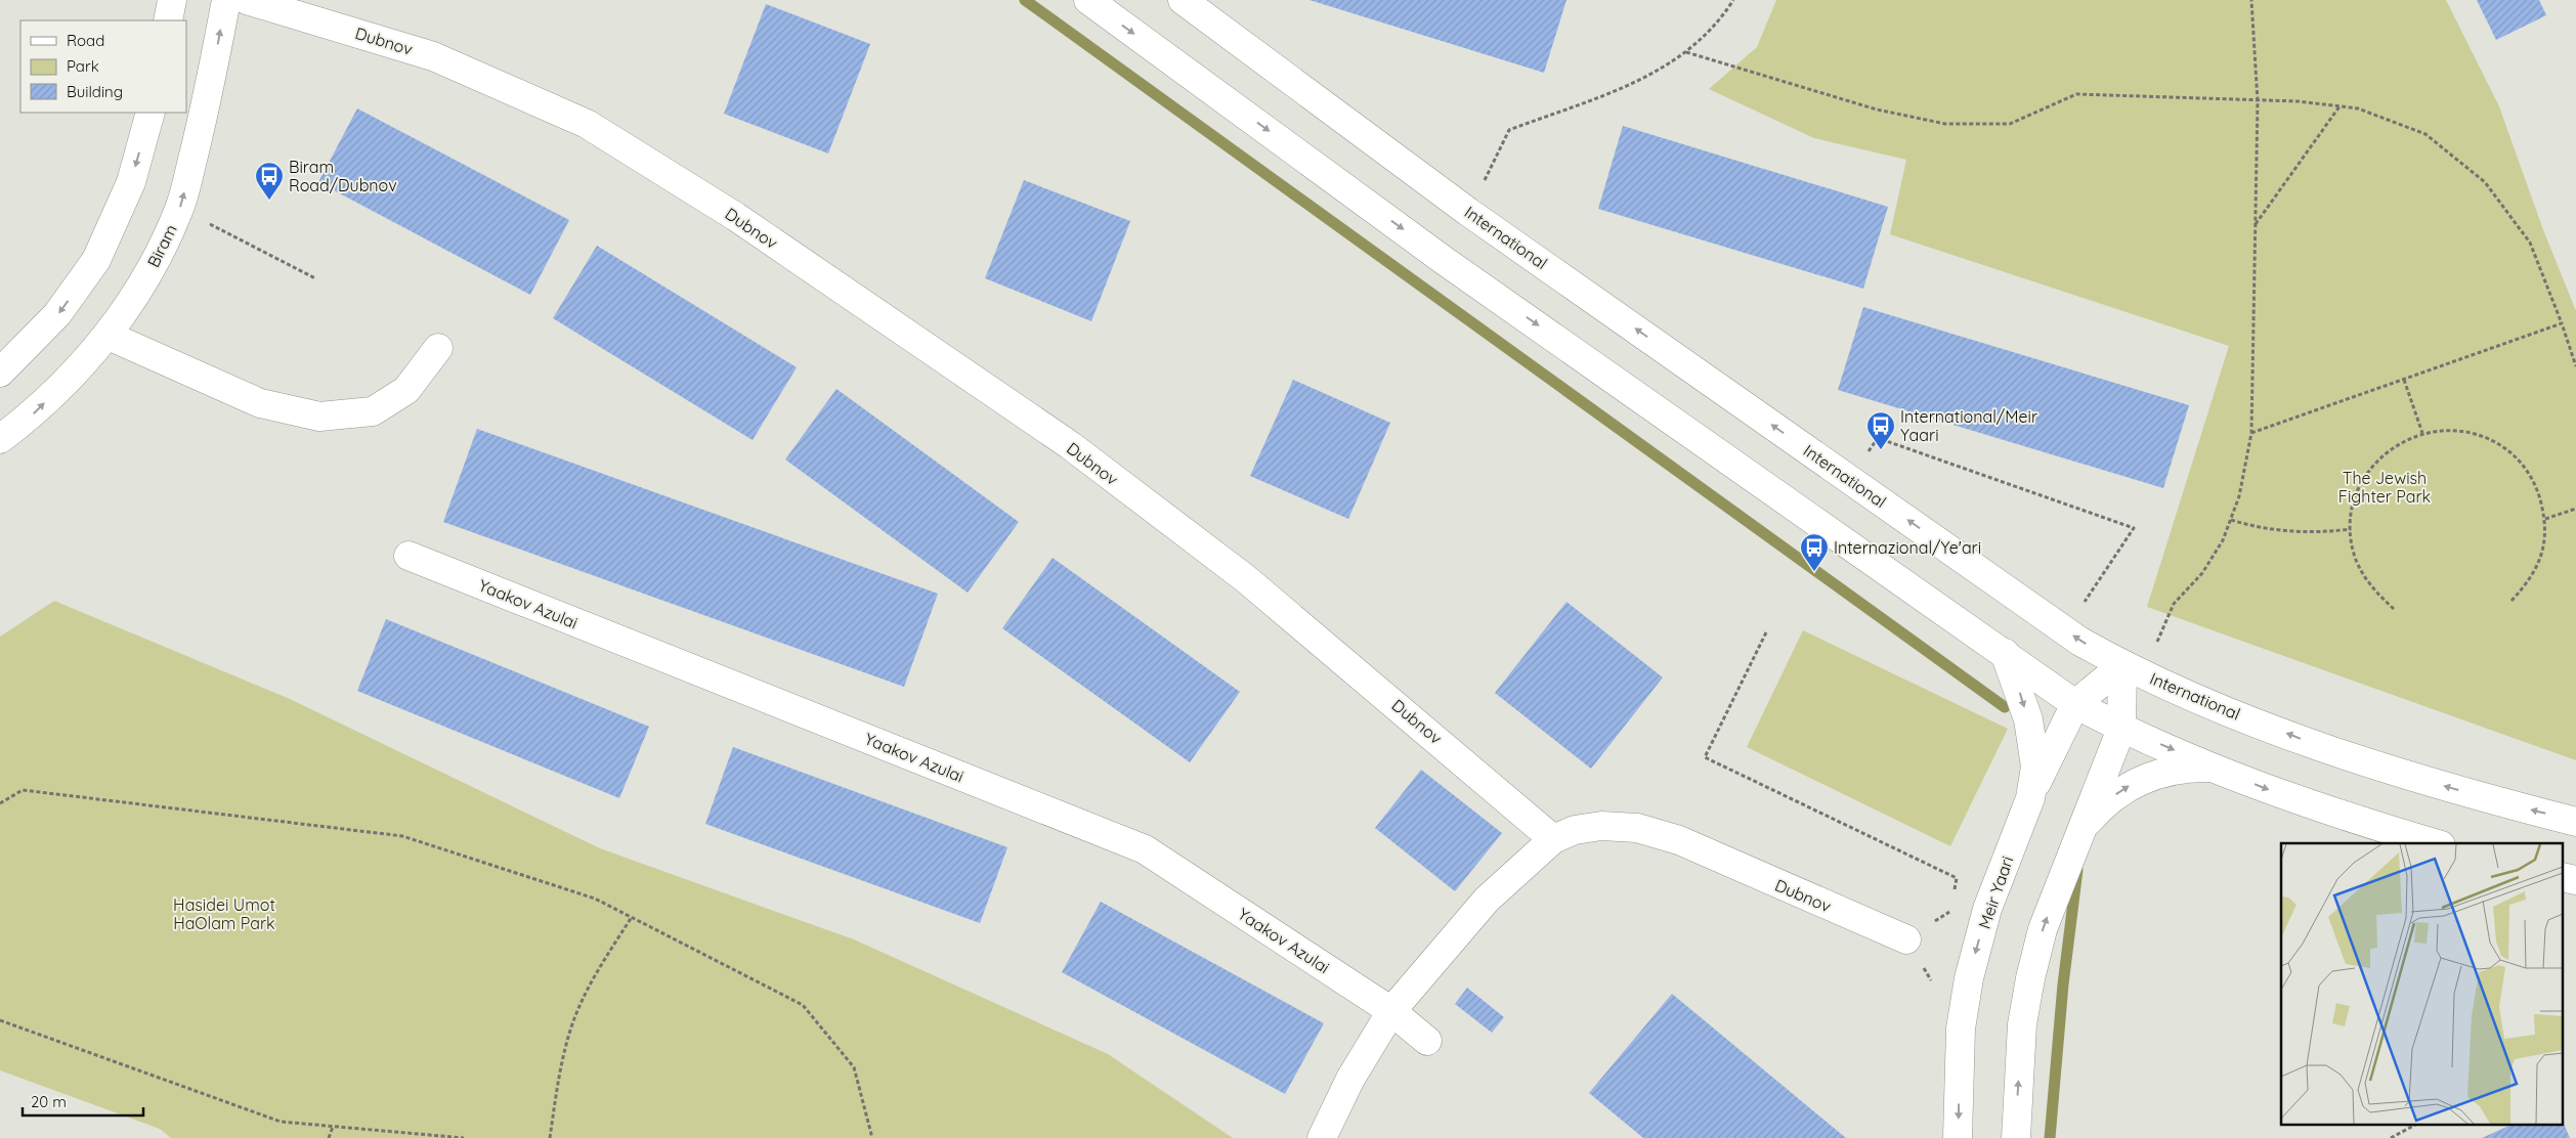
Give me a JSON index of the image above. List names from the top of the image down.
{
  "streets": {
    "street": [
      "Dubnov",
      "International",
      "Biram",
      "Yaakov Azulai",
      "Meir Yaari"
    ]
  },
  "parks": ["The Jewish Fighter Park", "Hasidei Umot HaOlam Park"],
  "places": {
    "bus stop": ["Biram Road/Dubnov", "International/Meir Yaari", "Internazional/Ye'ari"]
  },
  "legend": ["Road", "Park", "Building"],
  "scale_bar": "20 m"
}
